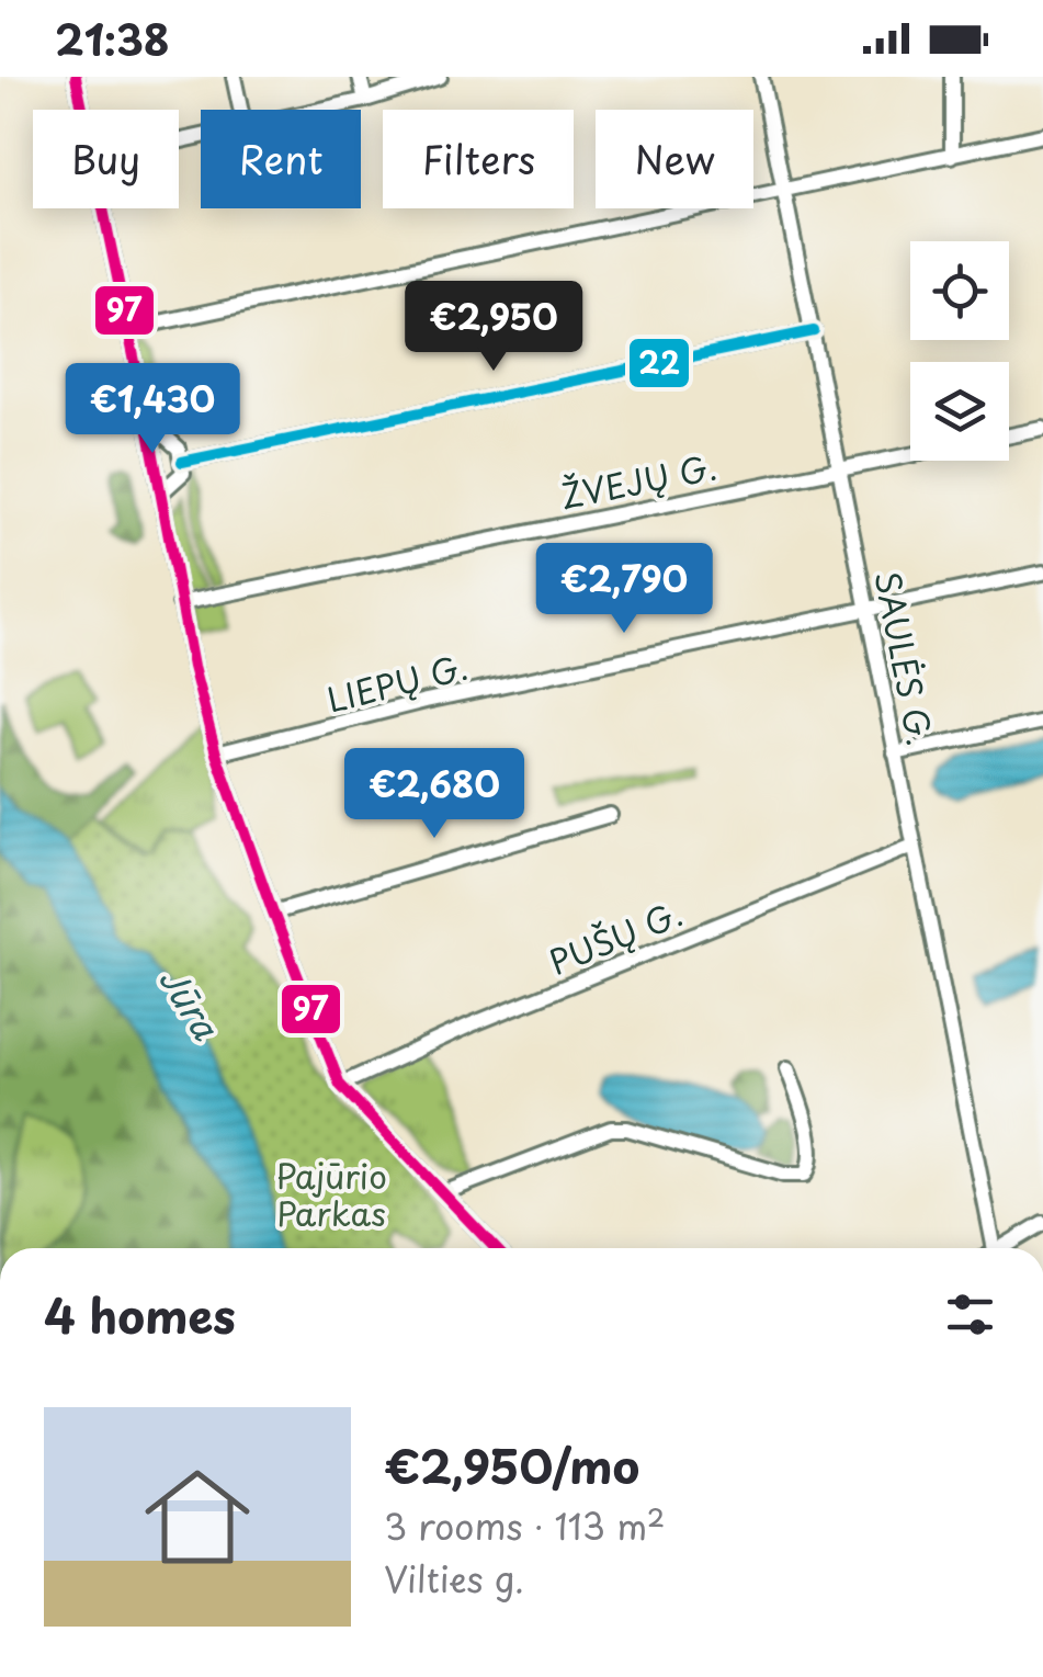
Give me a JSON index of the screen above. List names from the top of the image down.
{
  "streets": {
    "street": [
      "ŽVEJŲ G.",
      "SAULĖS G.",
      "LIEPŲ G.",
      "PUŠŲ G."
    ]
  },
  "crossings": [
    ["ŽVEJŲ G.", "SAULĖS G."],
    ["SAULĖS G.", "LIEPŲ G."],
    ["SAULĖS G.", "PUŠŲ G."]
  ],
  "water": ["Jūra"],
  "parks": ["Pajūrio Parkas"],
  "lines": ["transit line 97", "transit line 22"],
  "page": {
    "status": "21:38",
    "chip": [
      "Buy",
      "Rent",
      "Filters",
      "New"
    ],
    "price": [
      "€2,950",
      "€1,430",
      "€2,790",
      "€2,680"
    ],
    "heading": "4 homes",
    "list": [
      {
        "name": "€2,950/mo",
        "note": "3 rooms · 113 m² · Vilties g."
      }
    ]
  }
}
